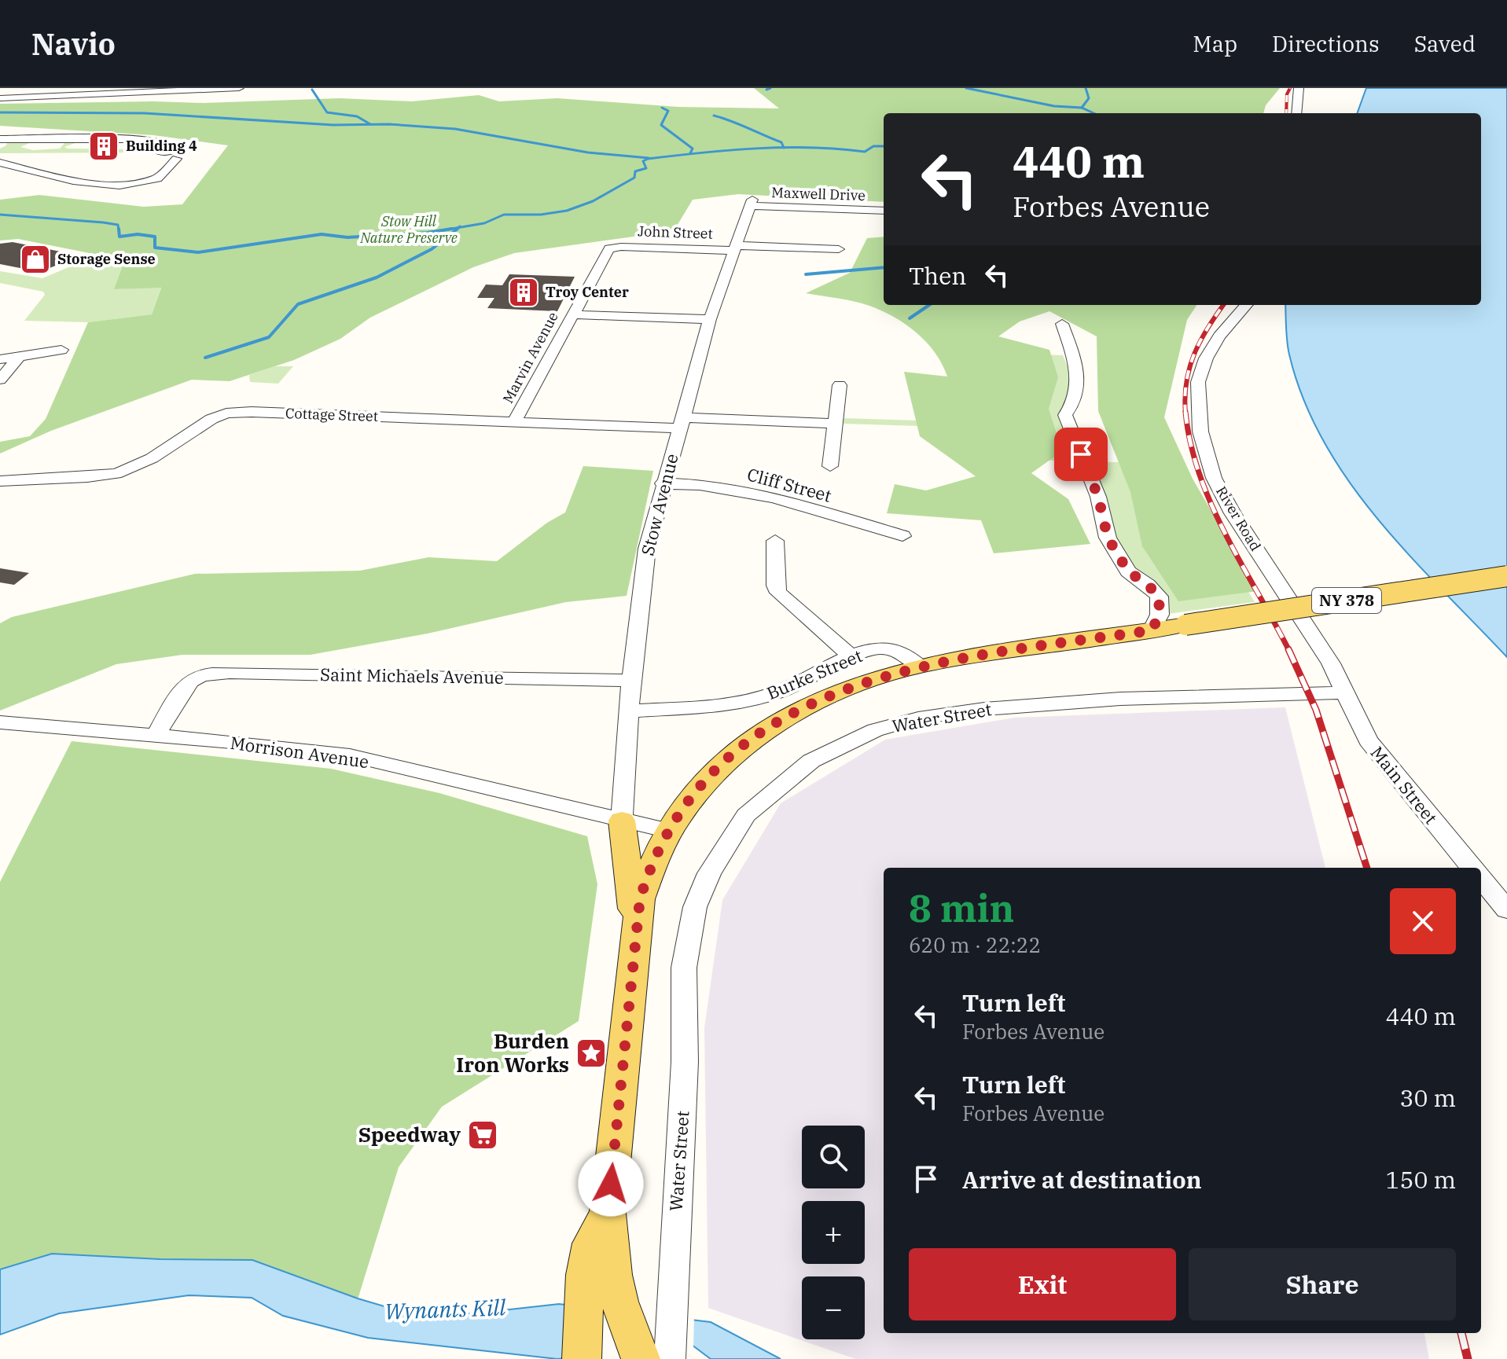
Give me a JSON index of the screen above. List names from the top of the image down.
{
  "streets": {
    "main road": ["NY 378"],
    "street": [
      "Maxwell Drive",
      "John Street",
      "Marvin Avenue",
      "Cottage Street",
      "Cliff Street",
      "Stow Avenue",
      "River Road",
      "Burke Street",
      "Saint Michaels Avenue",
      "Water Street",
      "Morrison Avenue",
      "Main Street"
    ]
  },
  "crossings": [
    ["Maxwell Drive", "Stow Avenue"],
    ["John Street", "Marvin Avenue"],
    ["John Street", "Stow Avenue"],
    ["Marvin Avenue", "Cottage Street"],
    ["Cottage Street", "Stow Avenue"],
    ["Cliff Street", "Stow Avenue"],
    ["Stow Avenue", "Burke Street"],
    ["Stow Avenue", "Saint Michaels Avenue"],
    ["Stow Avenue", "Morrison Avenue"],
    ["River Road", "Water Street"],
    ["River Road", "Main Street"],
    ["NY 378", "Burke Street"],
    ["NY 378", "Water Street"],
    ["NY 378", "Morrison Avenue"],
    ["Saint Michaels Avenue", "Morrison Avenue"],
    ["Water Street", "Main Street"]
  ],
  "water": ["Wynants Kill"],
  "parks": ["Stow Hill Nature Preserve"],
  "places": {
    "building": ["Building 4", "Troy Center"],
    "shop": ["Storage Sense"],
    "place": ["Burden Iron Works"],
    "supermarket": ["Speedway"]
  },
  "page": {
    "header": "Navio",
    "nav": ["Map", "Directions", "Saved"],
    "turn": ["440 m", "Forbes Avenue"],
    "then": "Then",
    "heading": ["8 min", "620 m · 22:22"],
    "list": [
      {
        "name": "Turn left",
        "note": "Forbes Avenue",
        "value": "440 m"
      },
      {
        "name": "Turn left",
        "note": "Forbes Avenue",
        "value": "30 m"
      },
      {
        "name": "Arrive at destination",
        "value": "150 m"
      }
    ],
    "map_buttons": ["+", "−"],
    "buttons": ["Exit", "Share"]
  }
}
